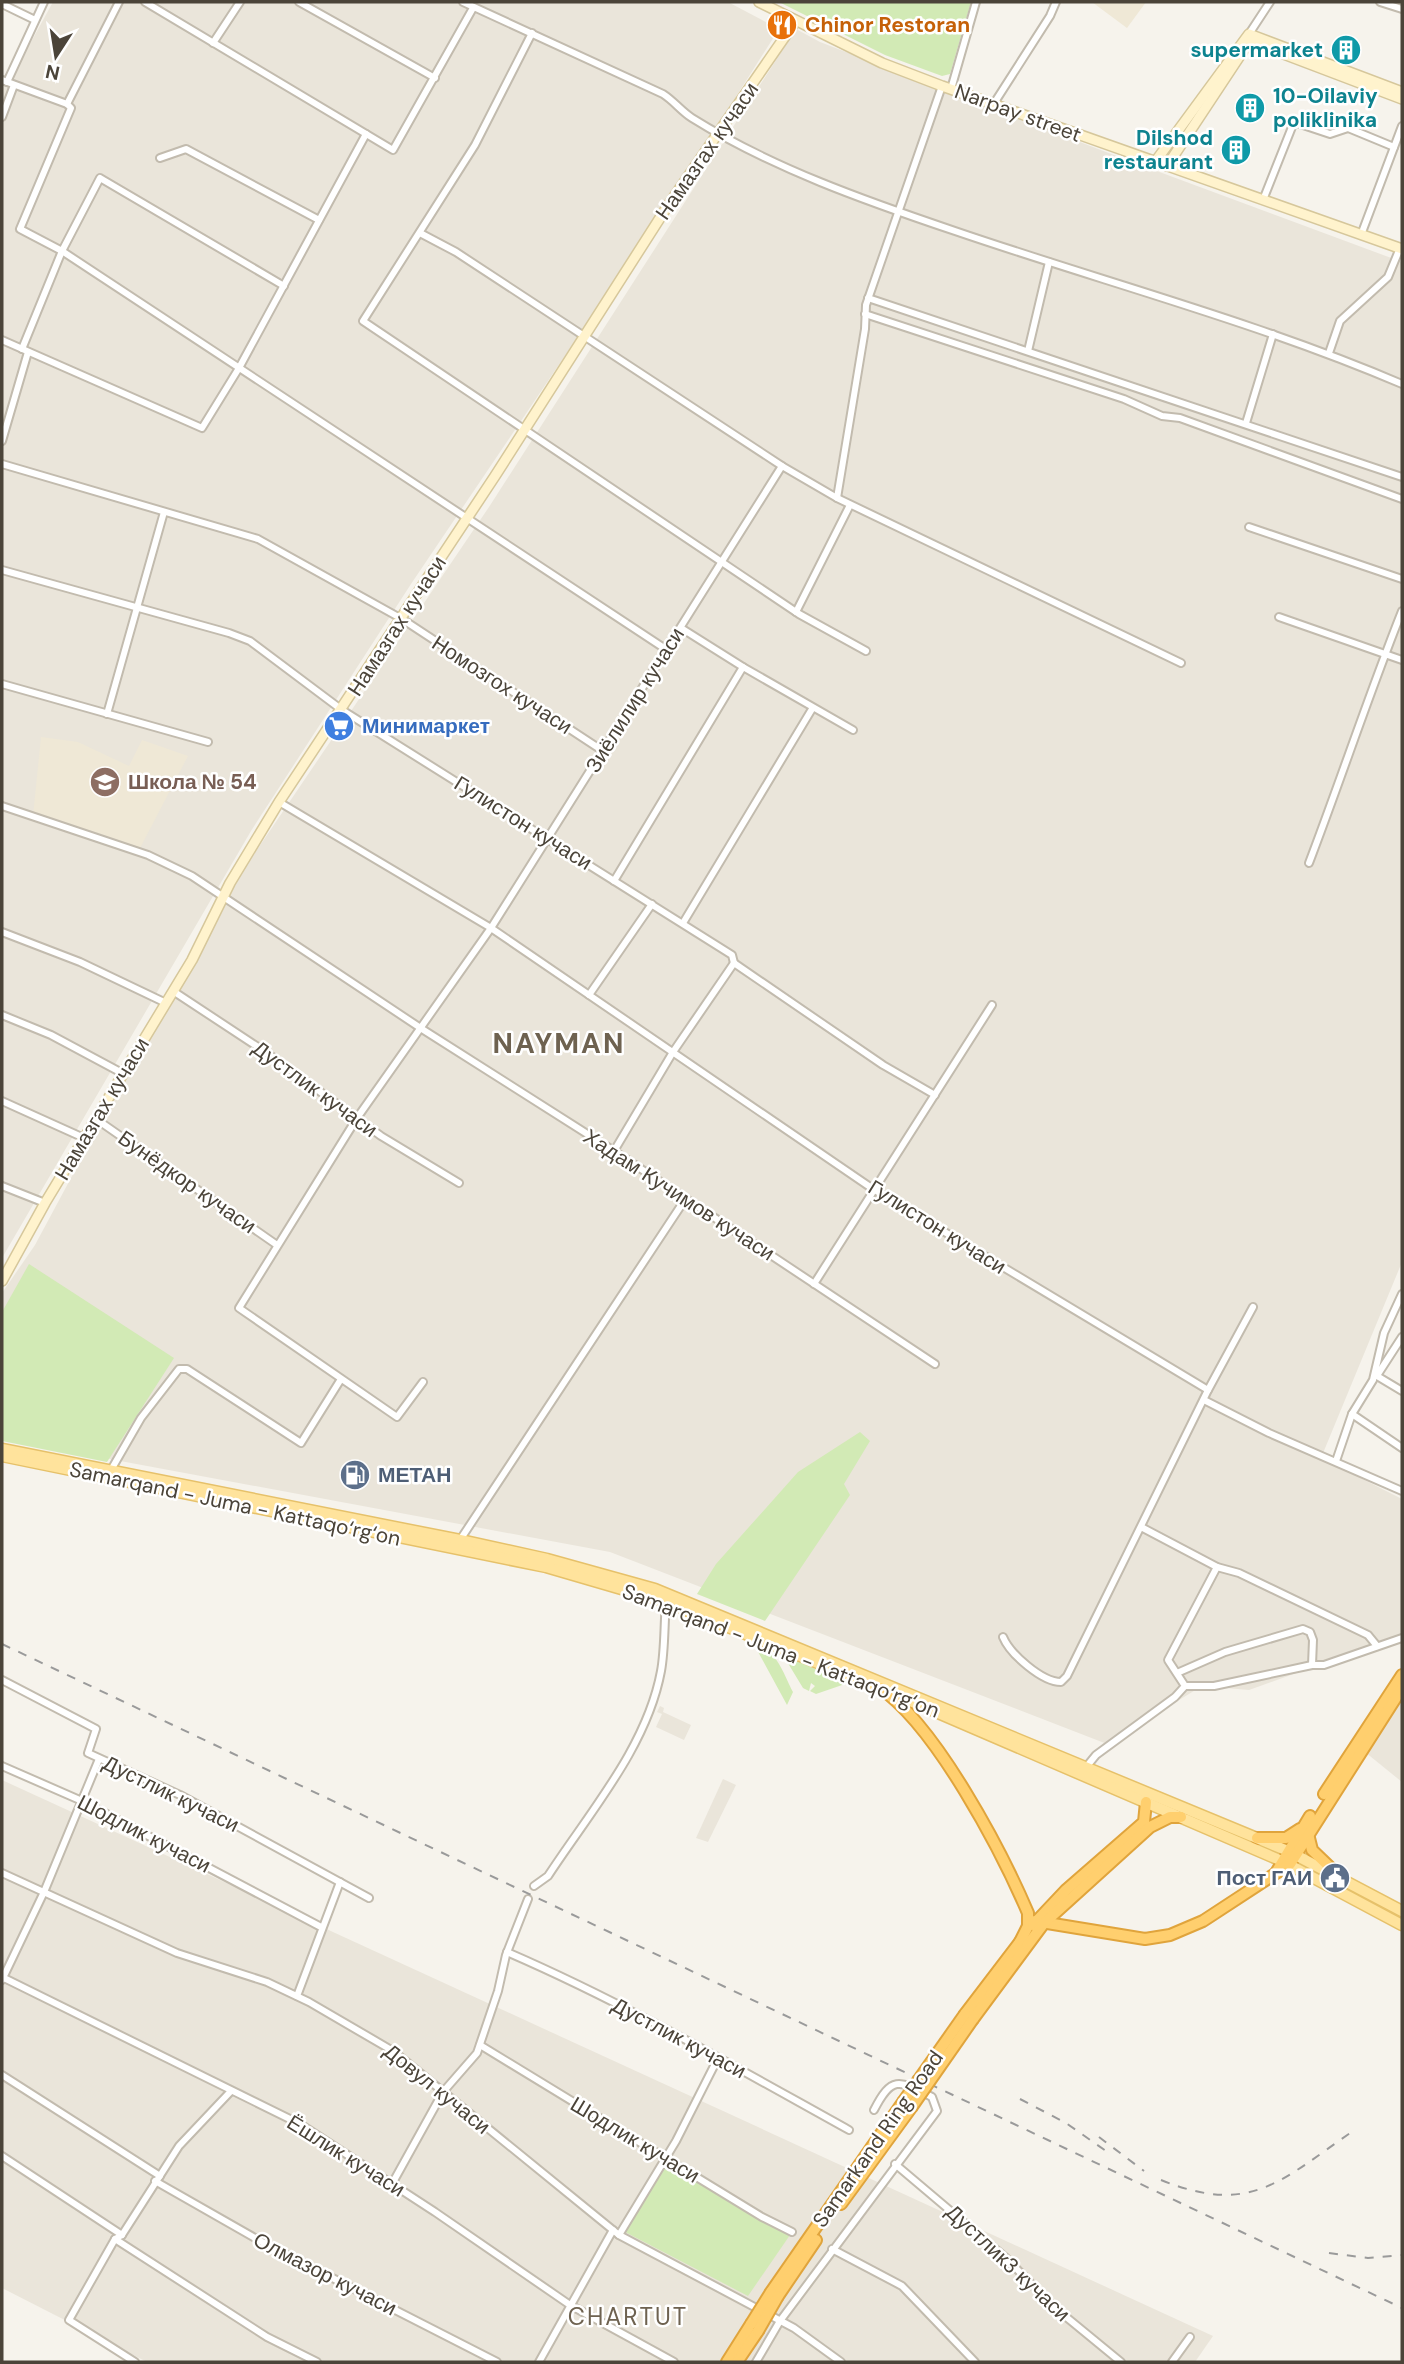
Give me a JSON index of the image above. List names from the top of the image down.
{
  "streets": {
    "highway": ["Samarkand Ring Road"],
    "main road": ["Samarqand - Juma - Kattaqo‘rg‘on"],
    "street": [
      "Narpay street",
      "Намазгах кучаси",
      "Номозгох кучаси",
      "Зиёлилир кучаси",
      "Гулистон кучаси",
      "Дустлик кучаси",
      "Бунёдкор кучаси",
      "Хадам Кучимов кучаси",
      "Шодлик кучаси",
      "Довул кучаси",
      "Ёшлик кучаси",
      "Дустлик3 кучаси",
      "Олмазор кучаси"
    ]
  },
  "crossings": [
    ["Narpay street", "Намазгах кучаси"],
    ["Намазгах кучаси", "Номозгох кучаси"],
    ["Намазгах кучаси", "Гулистон кучаси"],
    ["Намазгах кучаси", "Дустлик кучаси"],
    ["Намазгах кучаси", "Бунёдкор кучаси"],
    ["Намазгах кучаси", "Хадам Кучимов кучаси"],
    ["Номозгох кучаси", "Зиёлилир кучаси"],
    ["Зиёлилир кучаси", "Гулистон кучаси"],
    ["Зиёлилир кучаси", "Дустлик кучаси"],
    ["Зиёлилир кучаси", "Бунёдкор кучаси"],
    ["Зиёлилир кучаси", "Хадам Кучимов кучаси"],
    ["Samarqand - Juma - Kattaqo‘rg‘on", "Samarkand Ring Road"]
  ],
  "districts": ["NAYMAN", "CHARTUT"],
  "places": {
    "restaurant": ["Chinor Restoran"],
    "building": ["supermarket", "10-Oilaviy poliklinika", "Dilshod restaurant"],
    "supermarket": ["Минимаркет"],
    "school or university": ["Школа № 54"],
    "fuel station": ["МЕТАН"],
    "public building": ["Пост ГАИ"]
  },
  "north": "bottom"
}
